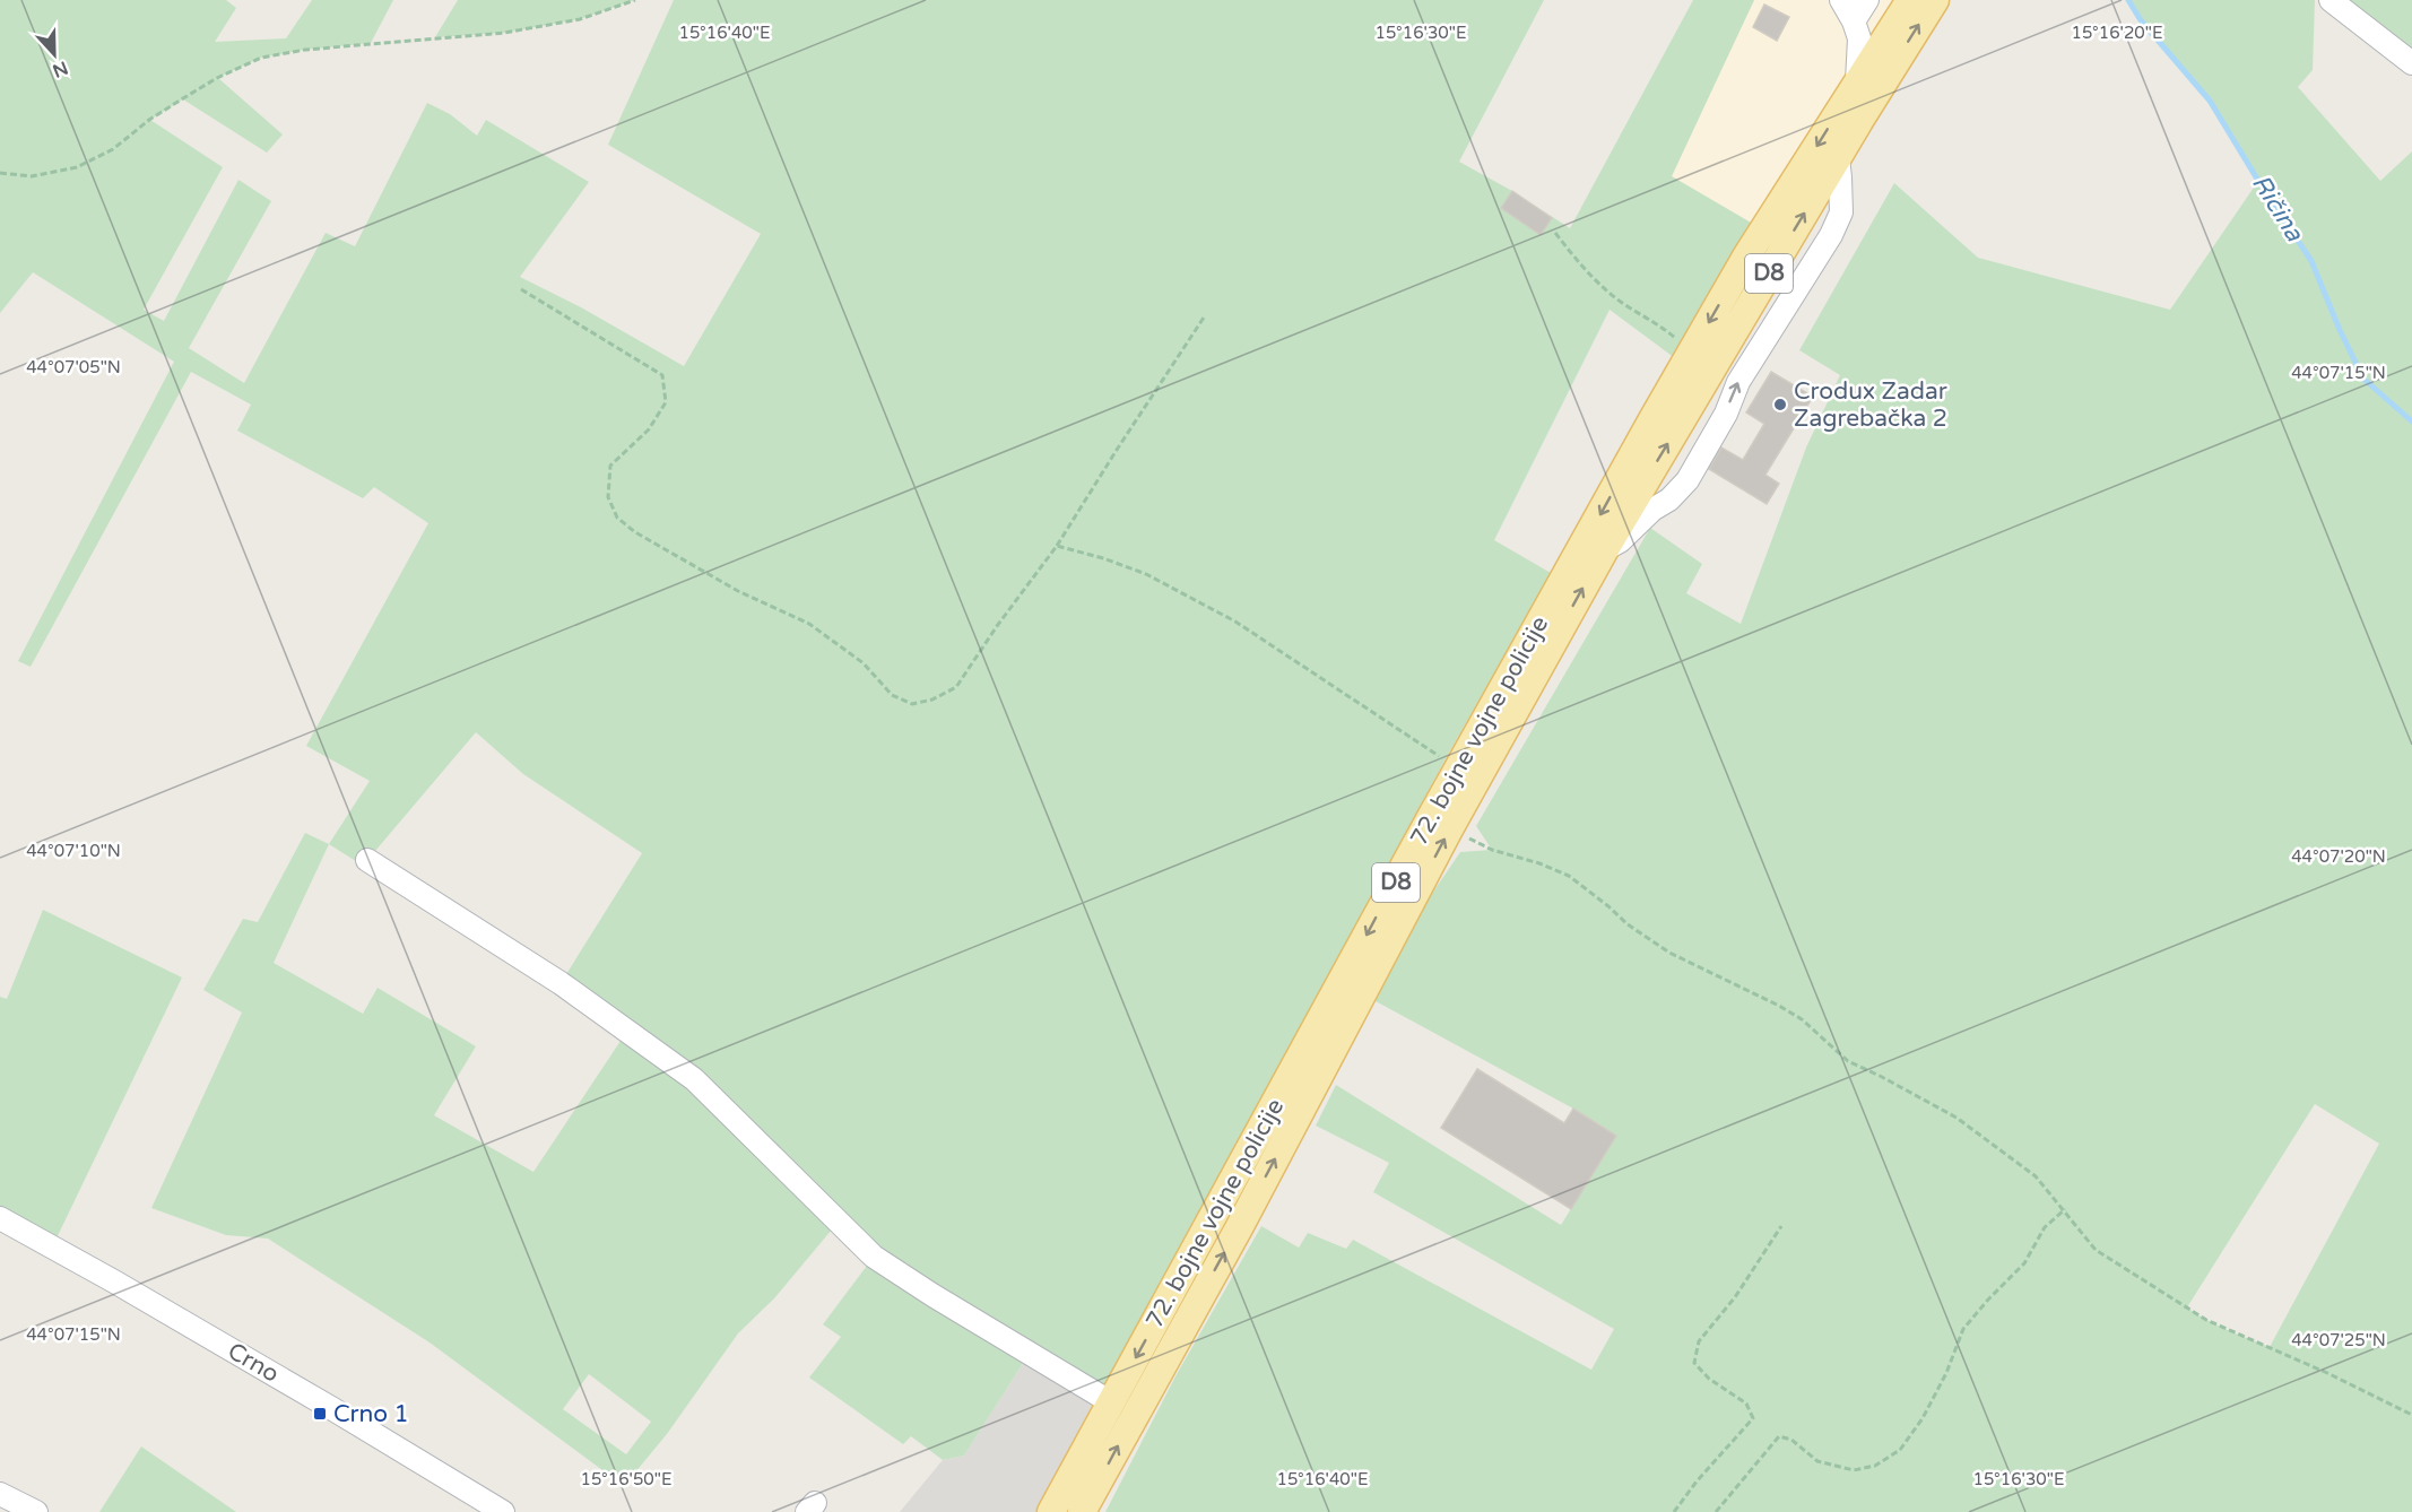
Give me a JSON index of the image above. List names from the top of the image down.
{
  "streets": {
    "main road": ["D8", "72. bojne vojne policije"],
    "street": ["Crno"]
  },
  "water": ["Ričina"],
  "places": {
    "other": ["Crodux Zadar Zagrebačka 2"],
    "transit": ["Crno 1"]
  },
  "north": "bottom",
  "coordinates": [
    "15°16'40\"E",
    "15°16'20\"E",
    "15°16'30\"E",
    "44°07'05\"N",
    "44°07'15\"N",
    "44°07'10\"N",
    "44°07'20\"N",
    "44°07'25\"N",
    "15°16'50\"E"
  ]
}
